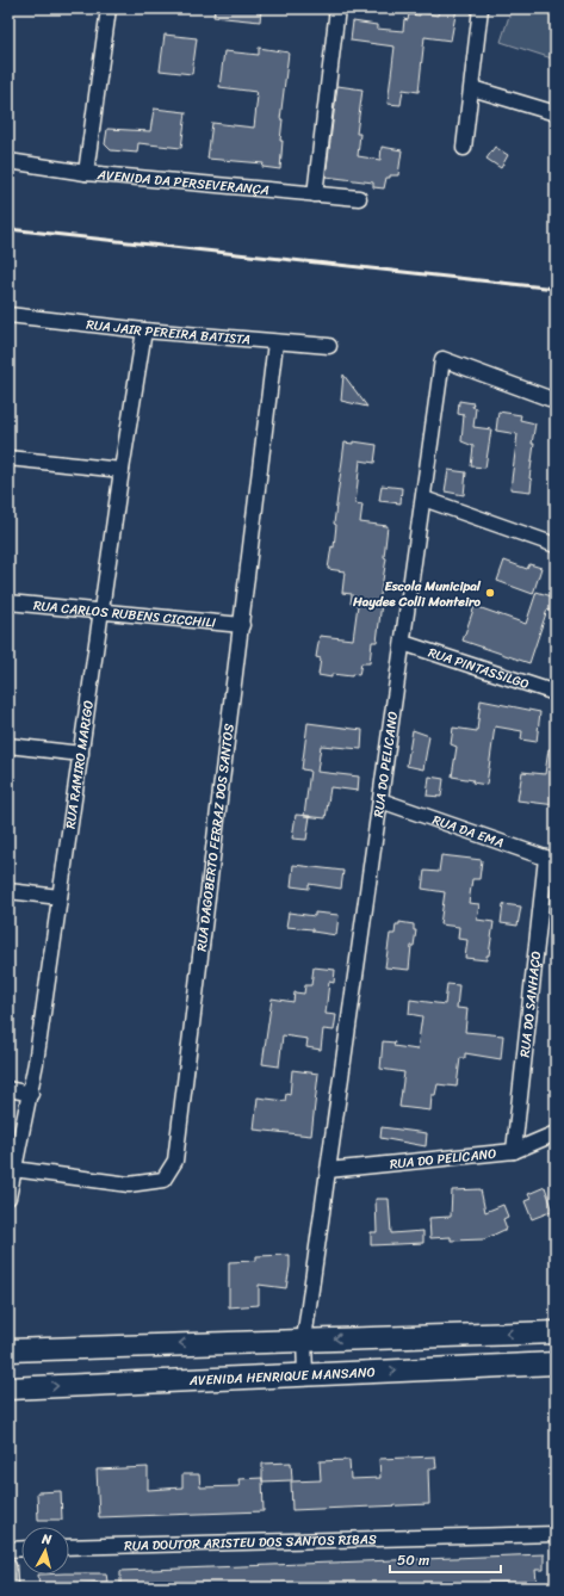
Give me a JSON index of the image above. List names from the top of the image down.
{
  "streets": {
    "street": [
      "AVENIDA DA PERSEVERANÇA",
      "RUA JAIR PEREIRA BATISTA",
      "RUA CARLOS RUBENS CICCHILI",
      "RUA PINTASSILGO",
      "RUA RAMIRO MARIGO",
      "RUA DO PELICANO",
      "RUA DA EMA",
      "RUA DAGOBERTO FERRAZ DOS SANTOS",
      "RUA DO SANHAÇO",
      "AVENIDA HENRIQUE MANSANO",
      "RUA DOUTOR ARISTEU DOS SANTOS RIBAS"
    ]
  },
  "crossings": [
    ["RUA JAIR PEREIRA BATISTA", "RUA RAMIRO MARIGO"],
    ["RUA JAIR PEREIRA BATISTA", "RUA DAGOBERTO FERRAZ DOS SANTOS"],
    ["RUA CARLOS RUBENS CICCHILI", "RUA RAMIRO MARIGO"],
    ["RUA CARLOS RUBENS CICCHILI", "RUA DAGOBERTO FERRAZ DOS SANTOS"],
    ["RUA PINTASSILGO", "RUA DO PELICANO"],
    ["RUA RAMIRO MARIGO", "RUA DAGOBERTO FERRAZ DOS SANTOS"],
    ["RUA DO PELICANO", "RUA DA EMA"],
    ["RUA DO PELICANO", "RUA DO SANHAÇO"],
    ["RUA DO PELICANO", "AVENIDA HENRIQUE MANSANO"],
    ["RUA DA EMA", "RUA DO SANHAÇO"]
  ],
  "places": ["Escola Municipal Haydee Colli Monteiro"],
  "scale_bar": "50 m",
  "north": "top"
}
